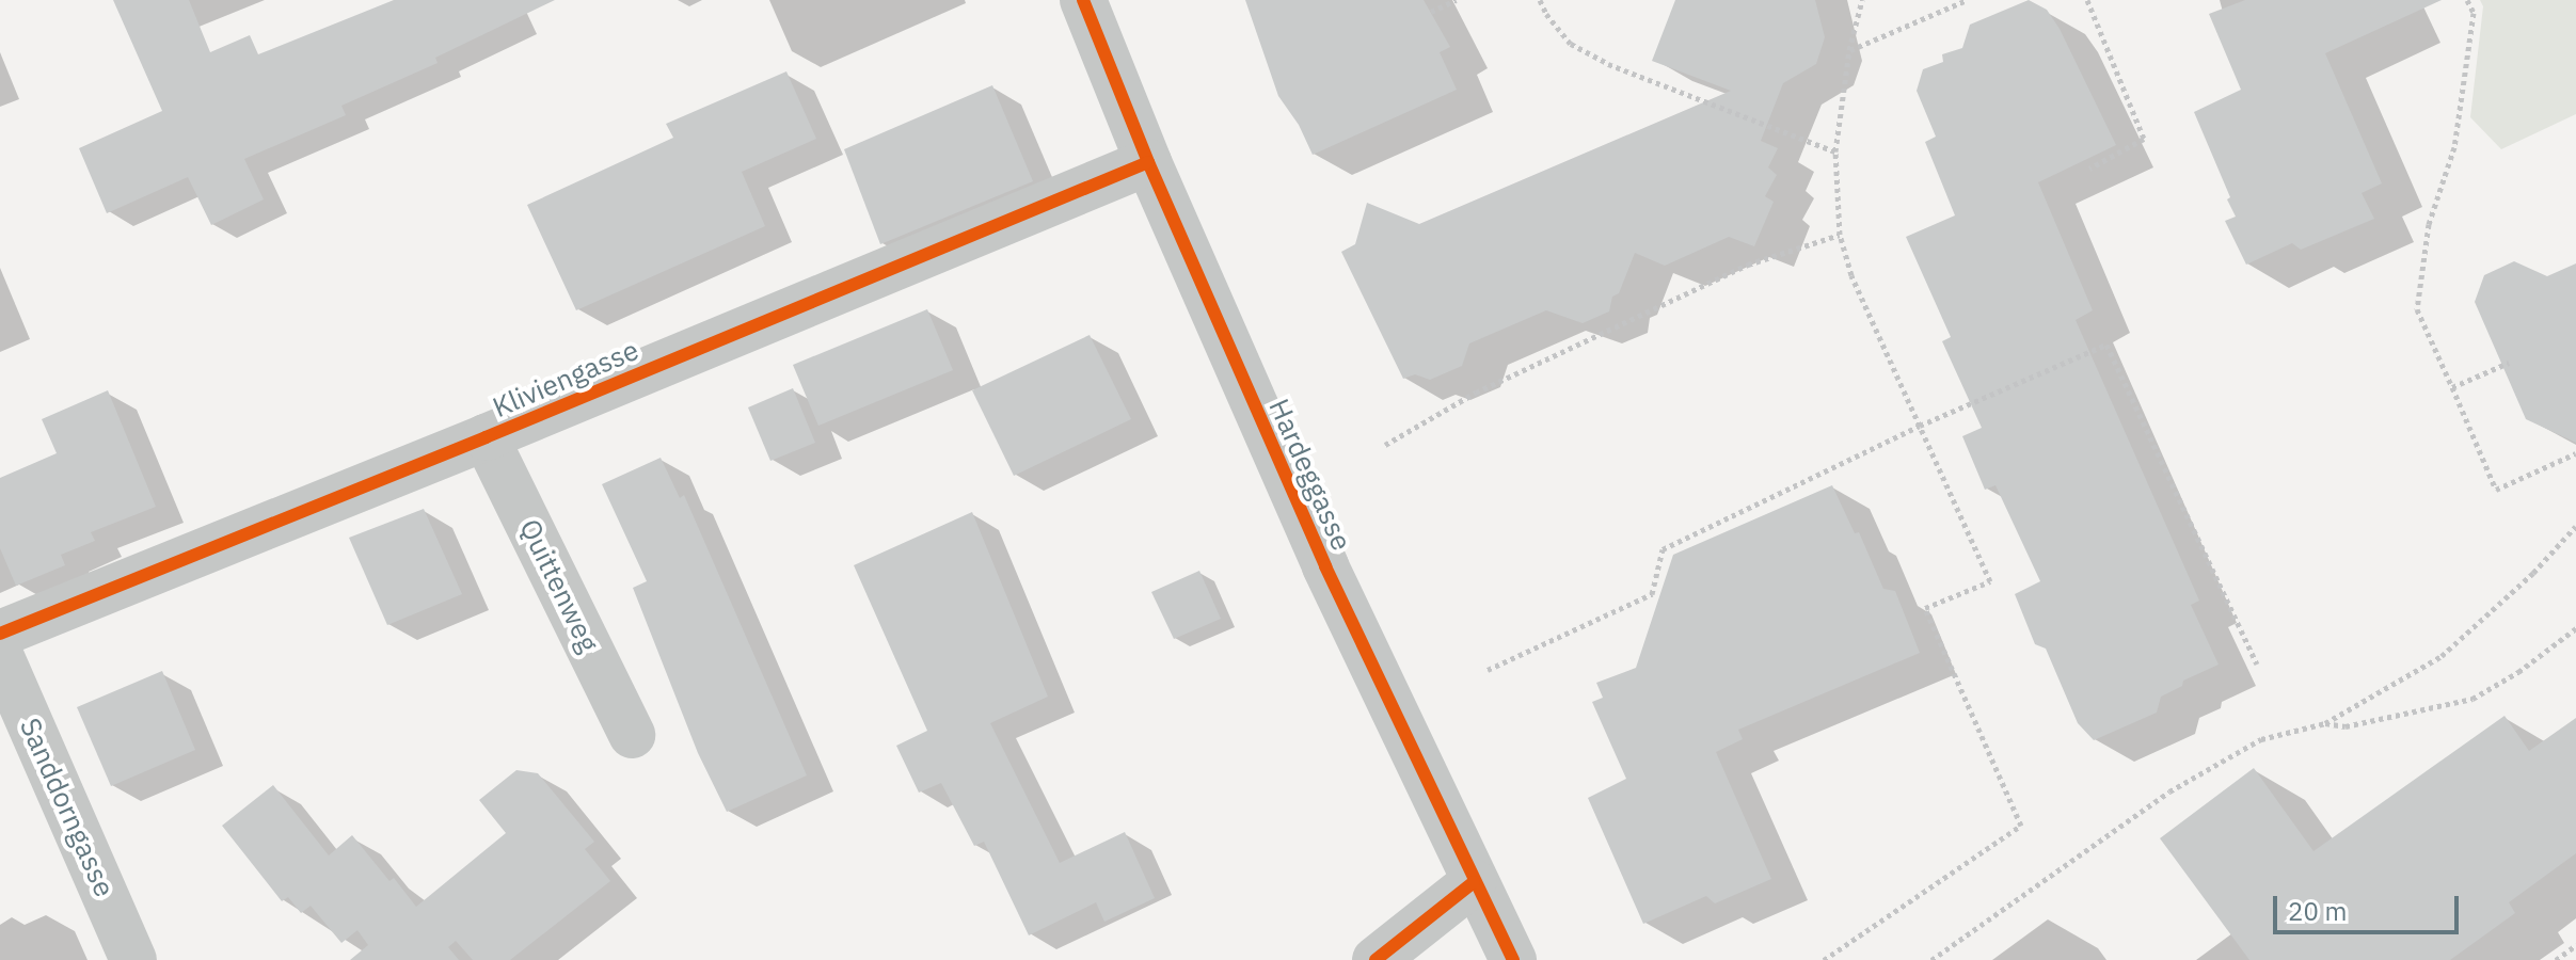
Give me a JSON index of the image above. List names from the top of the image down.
{
  "streets": {
    "street": [
      "Kliviengasse",
      "Hardeggasse",
      "Quittenweg",
      "Sanddorngasse"
    ]
  },
  "crossings": [
    ["Kliviengasse", "Hardeggasse"],
    ["Kliviengasse", "Quittenweg"]
  ],
  "scale_bar": "20 m"
}
